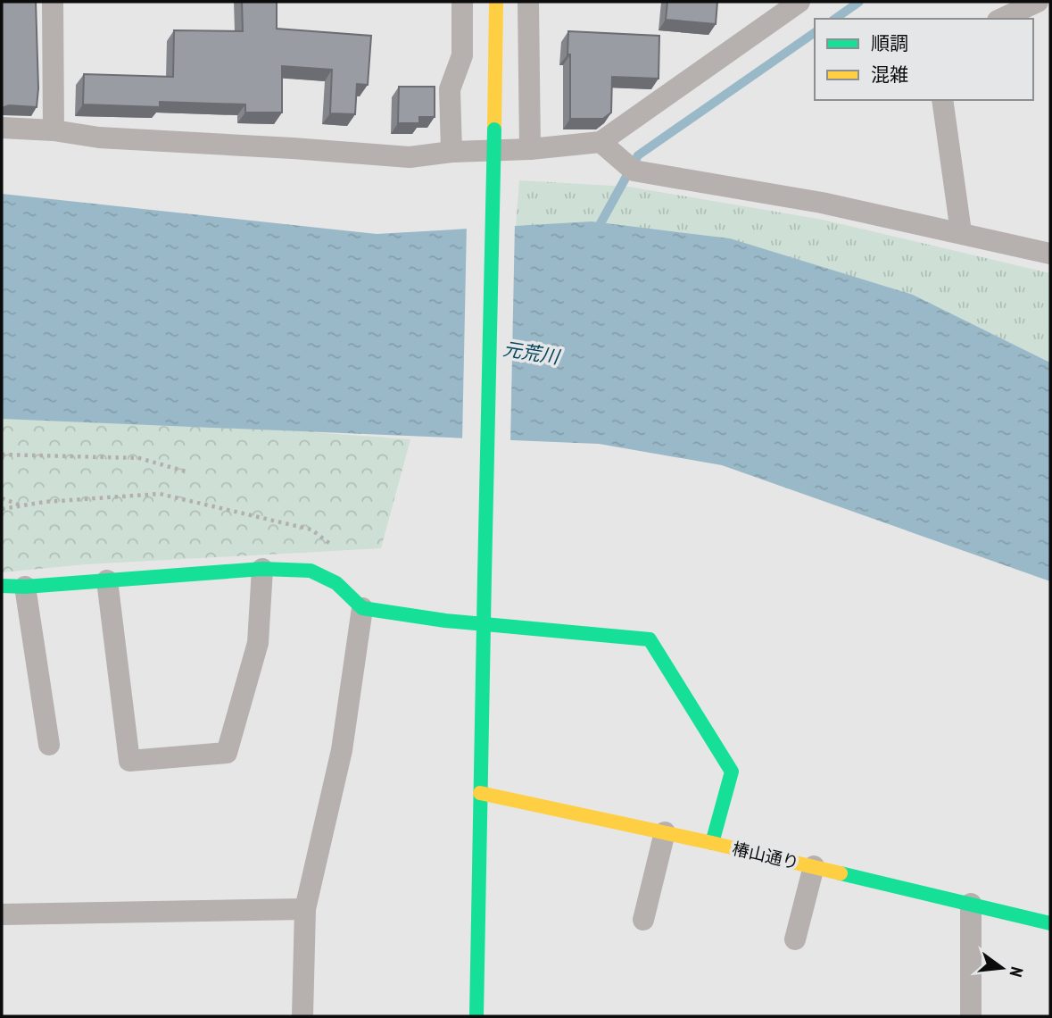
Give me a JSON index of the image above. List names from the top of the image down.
{
  "streets": {
    "street": ["椿山通り"]
  },
  "water": ["元荒川"],
  "legend": ["順調", "混雑"],
  "north": "right"
}
